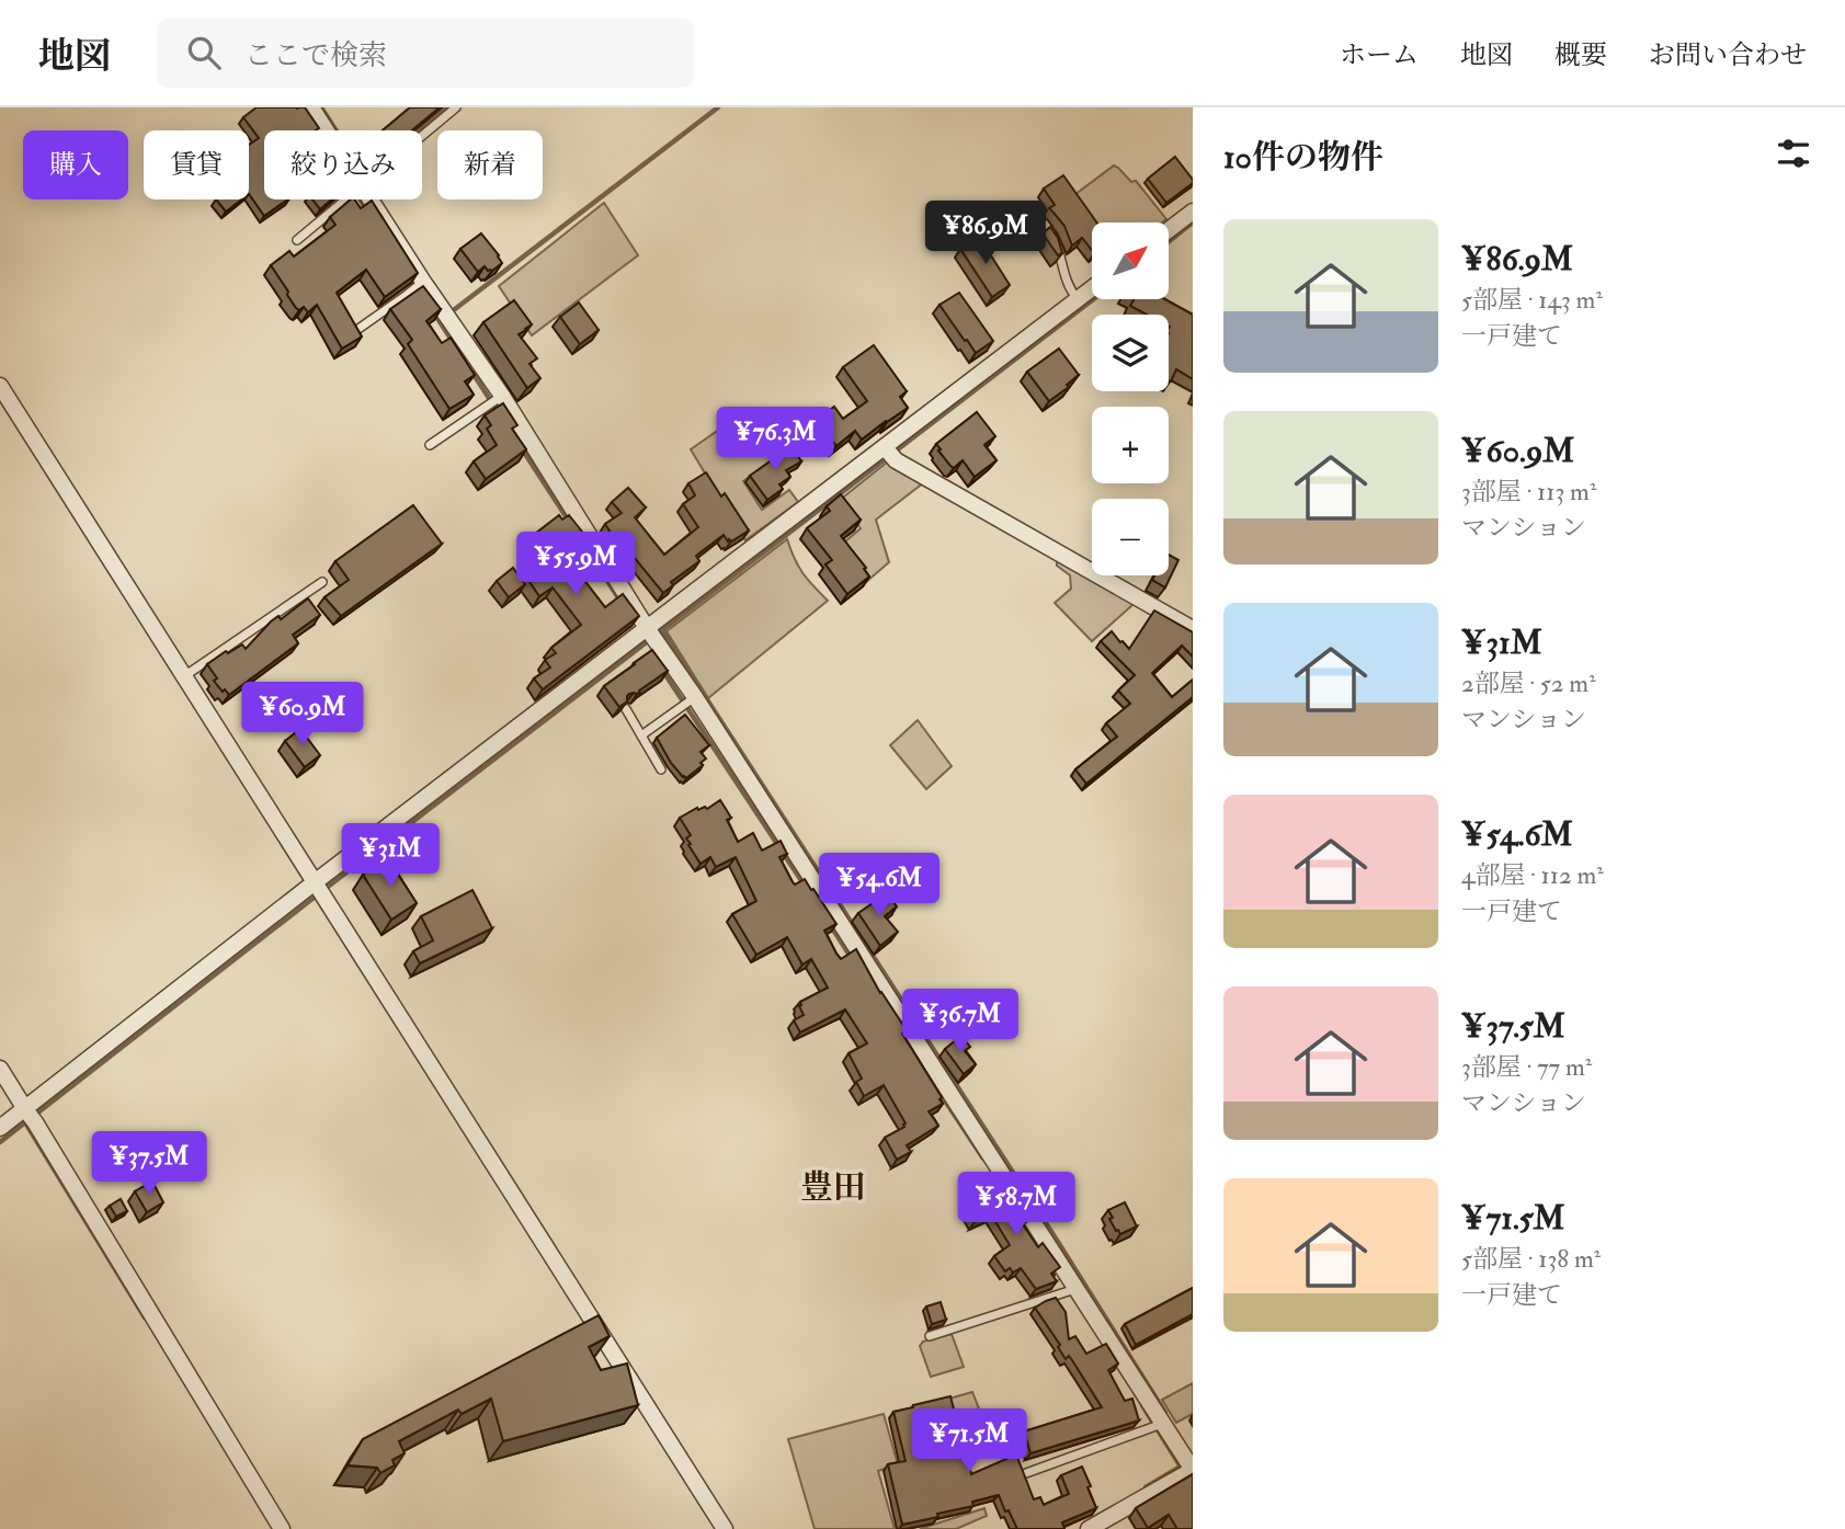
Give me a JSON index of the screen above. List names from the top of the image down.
{
  "districts": ["豊田"],
  "north": "top right",
  "page": {
    "header": "地図",
    "search": "ここで検索",
    "nav": [
      "ホーム",
      "地図",
      "概要",
      "お問い合わせ"
    ],
    "heading": "10件の物件",
    "chip": [
      "購入",
      "賃貸",
      "絞り込み",
      "新着"
    ],
    "list": [
      {
        "name": "¥86.9M",
        "note": "5部屋 · 143 m² · 一戸建て"
      },
      {
        "name": "¥60.9M",
        "note": "3部屋 · 113 m² · マンション"
      },
      {
        "name": "¥31M",
        "note": "2部屋 · 52 m² · マンション"
      },
      {
        "name": "¥54.6M",
        "note": "4部屋 · 112 m² · 一戸建て"
      },
      {
        "name": "¥37.5M",
        "note": "3部屋 · 77 m² · マンション"
      },
      {
        "name": "¥71.5M",
        "note": "5部屋 · 138 m² · 一戸建て"
      }
    ],
    "price": [
      "¥86.9M",
      "¥76.3M",
      "¥55.9M",
      "¥60.9M",
      "¥31M",
      "¥54.6M",
      "¥36.7M",
      "¥37.5M",
      "¥58.7M",
      "¥71.5M"
    ],
    "map_buttons": ["+", "−"]
  }
}
